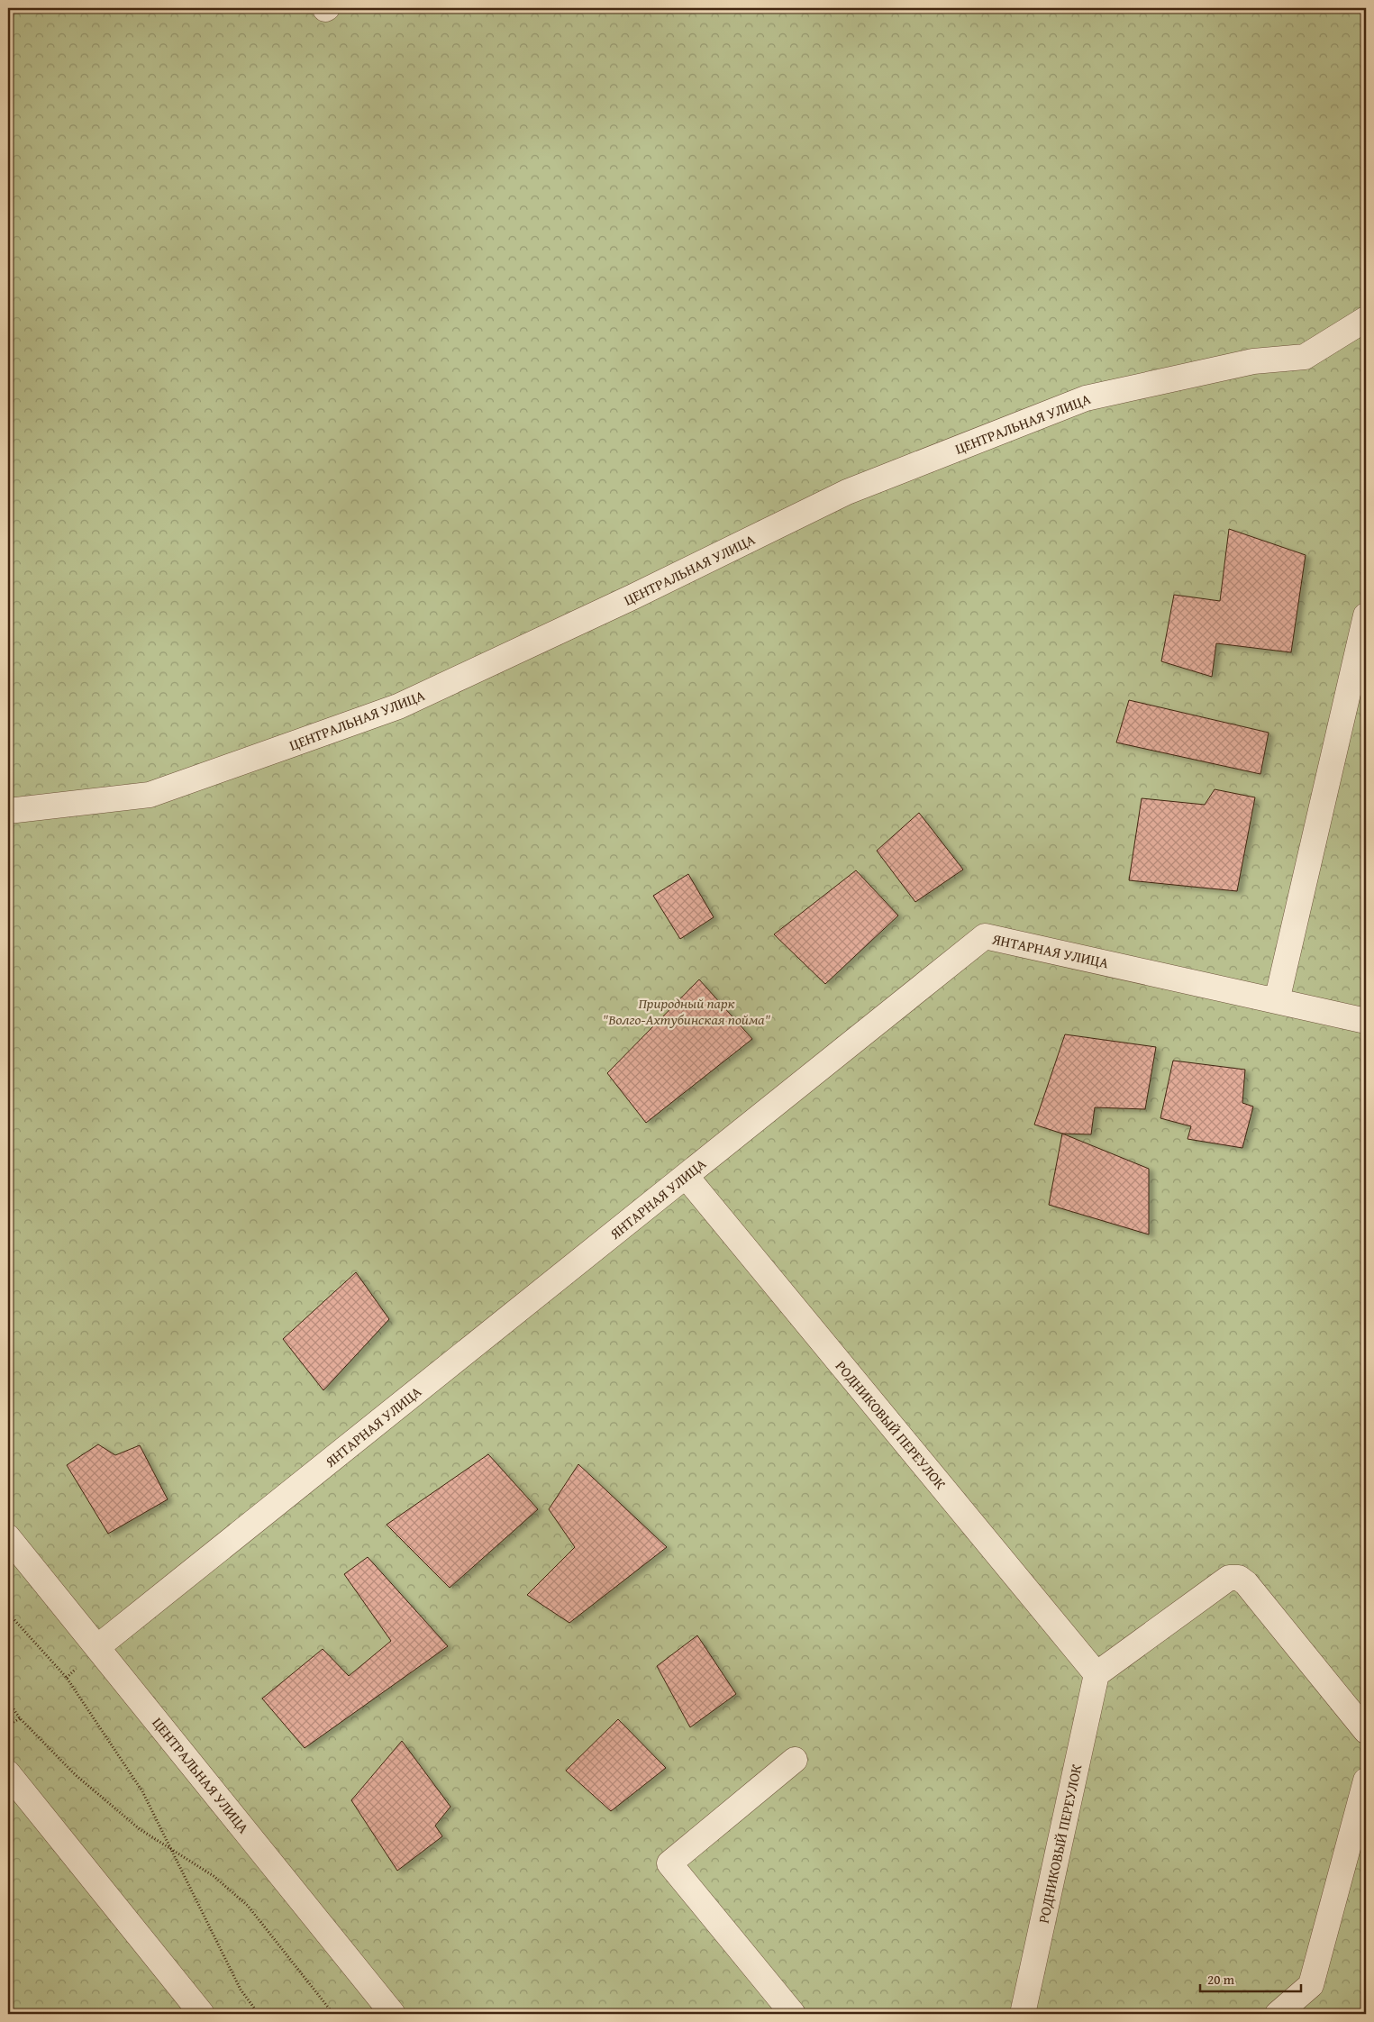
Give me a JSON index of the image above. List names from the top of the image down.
{
  "streets": {
    "street": ["ЦЕНТРАЛЬНАЯ УЛИЦА", "ЯНТАРНАЯ УЛИЦА", "РОДНИКОВЫЙ ПЕРЕУЛОК"]
  },
  "crossings": [
    ["ЦЕНТРАЛЬНАЯ УЛИЦА", "ЯНТАРНАЯ УЛИЦА"],
    ["ЯНТАРНАЯ УЛИЦА", "РОДНИКОВЫЙ ПЕРЕУЛОК"]
  ],
  "parks": ["Природный парк \"Волго-Ахтубинская пойма\""],
  "scale_bar": "20 m"
}
